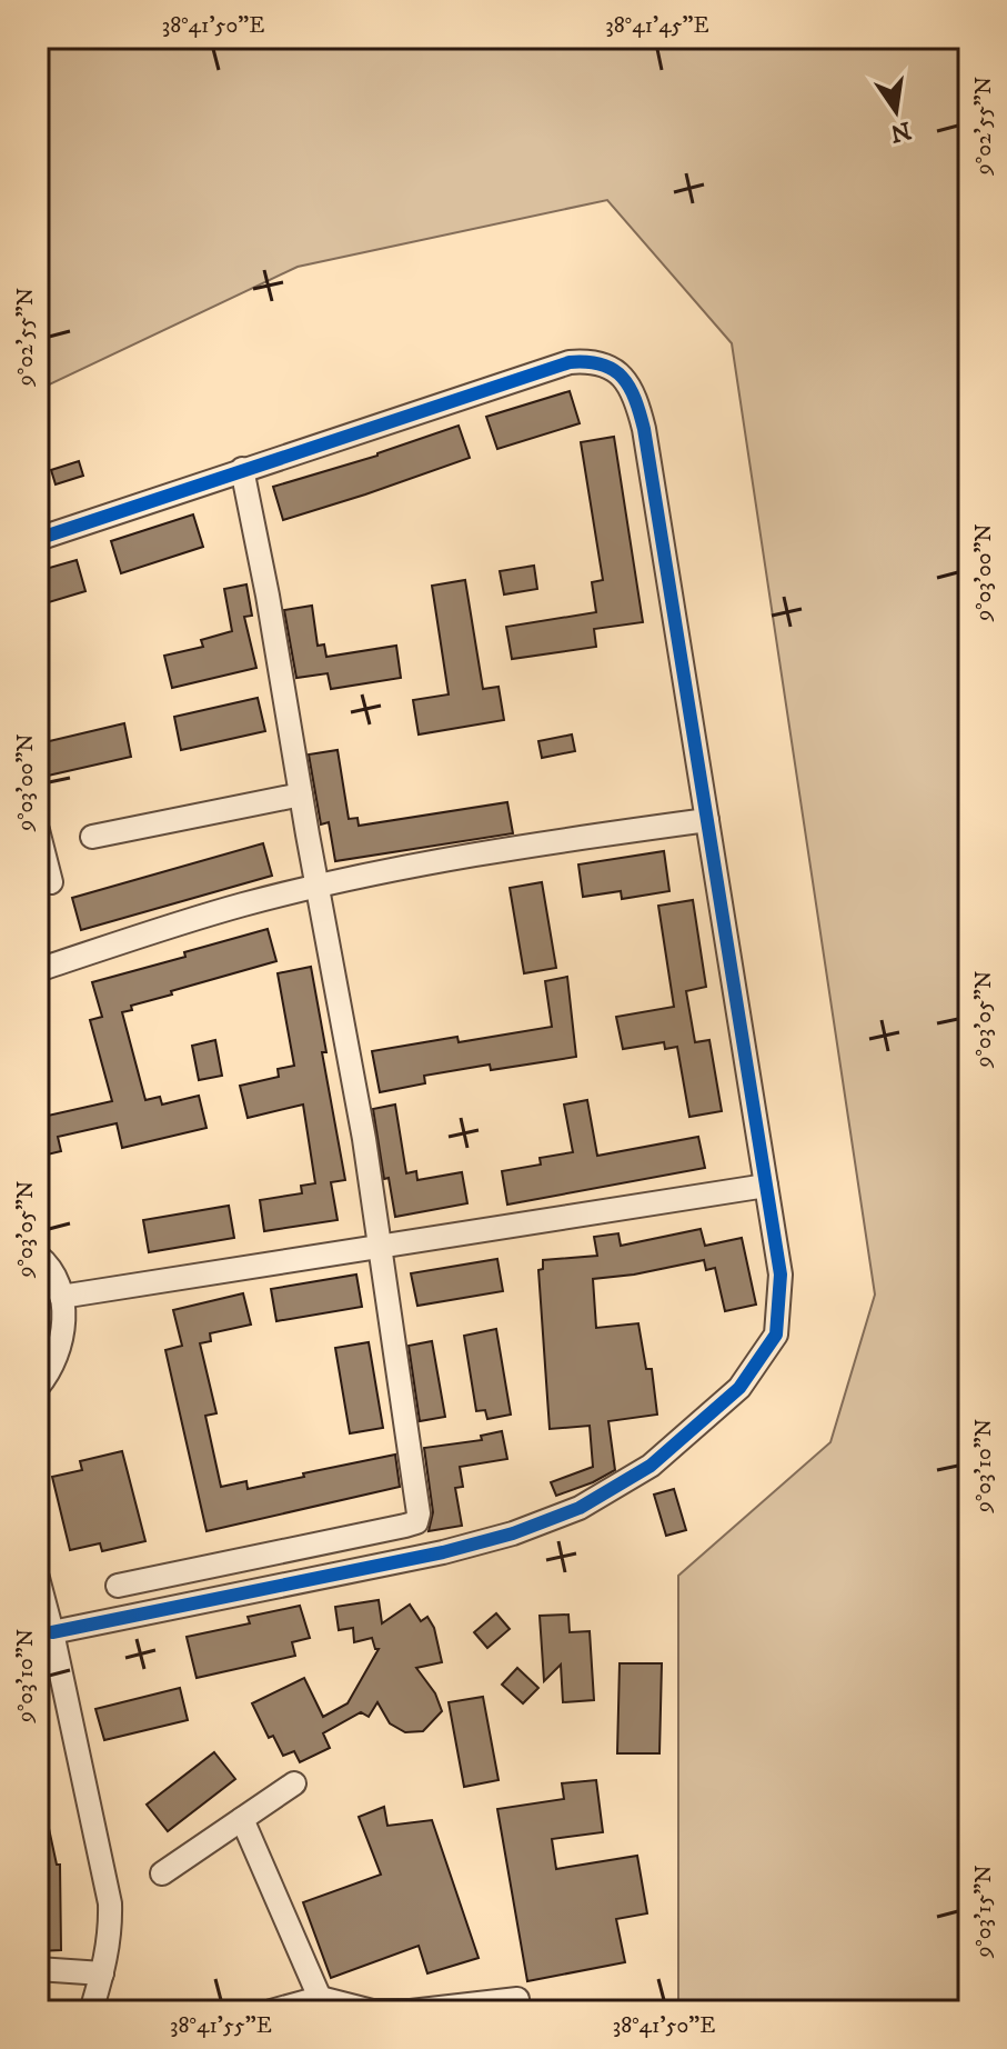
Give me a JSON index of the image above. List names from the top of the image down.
{
  "north": "bottom",
  "coordinates": [
    "38°41'50\"E",
    "38°41'45\"E",
    "9°02'55\"N",
    "9°03'00\"N",
    "9°03'05\"N",
    "9°03'10\"N",
    "9°03'15\"N",
    "38°41'55\"E"
  ]
}
